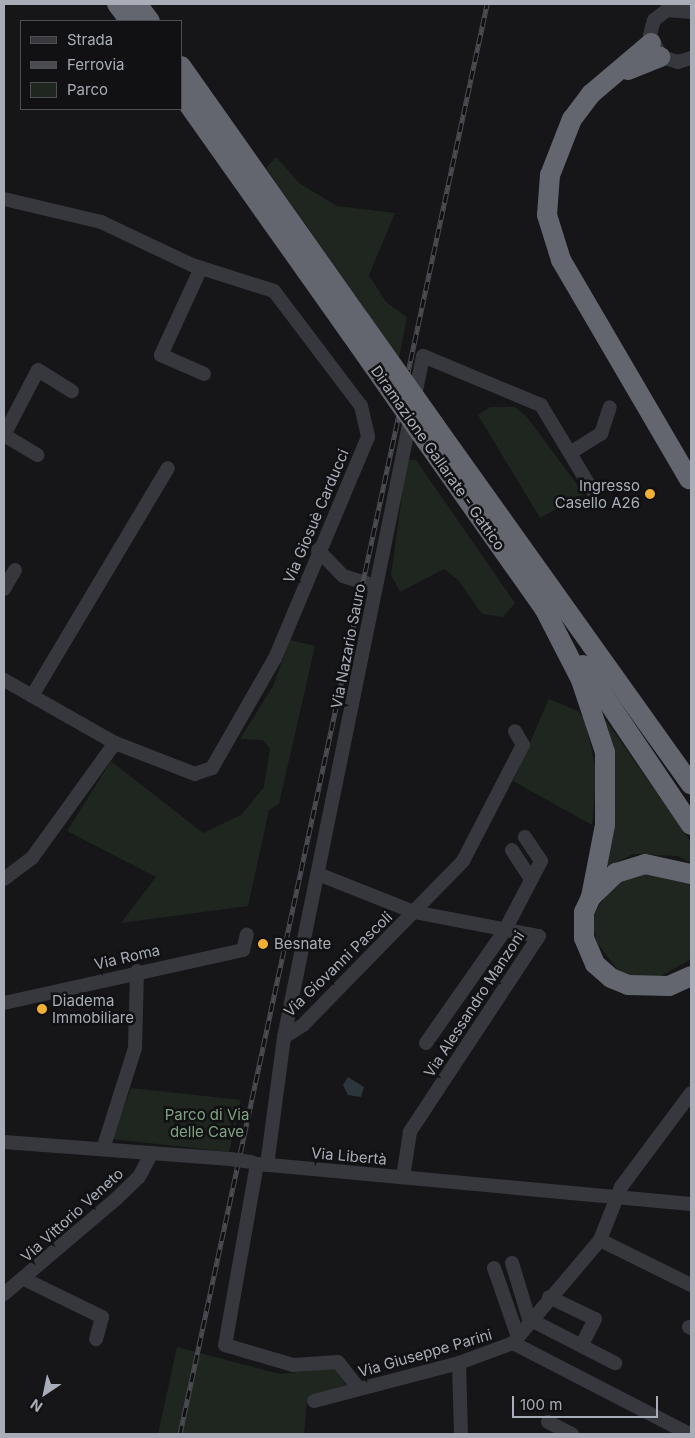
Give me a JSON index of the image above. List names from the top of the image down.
{
  "streets": {
    "highway": ["Diramazione Gallarate - Gattico"],
    "street": [
      "Via Giosuè Carducci",
      "Via Nazario Sauro",
      "Via Roma",
      "Via Giovanni Pascoli",
      "Via Alessandro Manzoni",
      "Via Libertà",
      "Via Vittorio Veneto",
      "Via Giuseppe Parini"
    ]
  },
  "crossings": [
    ["Via Nazario Sauro", "Via Giovanni Pascoli"],
    ["Via Nazario Sauro", "Via Alessandro Manzoni"],
    ["Via Nazario Sauro", "Via Libertà"],
    ["Via Nazario Sauro", "Via Giuseppe Parini"],
    ["Via Giovanni Pascoli", "Via Alessandro Manzoni"],
    ["Via Alessandro Manzoni", "Via Libertà"],
    ["Via Libertà", "Via Vittorio Veneto"],
    ["Via Libertà", "Via Giuseppe Parini"]
  ],
  "parks": ["Parco di Via delle Cave"],
  "places": ["Ingresso Casello A26", "Besnate", "Diadema Immobiliare"],
  "legend": ["Strada", "Ferrovia", "Parco"],
  "scale_bar": "100 m",
  "north": "bottom left"
}
